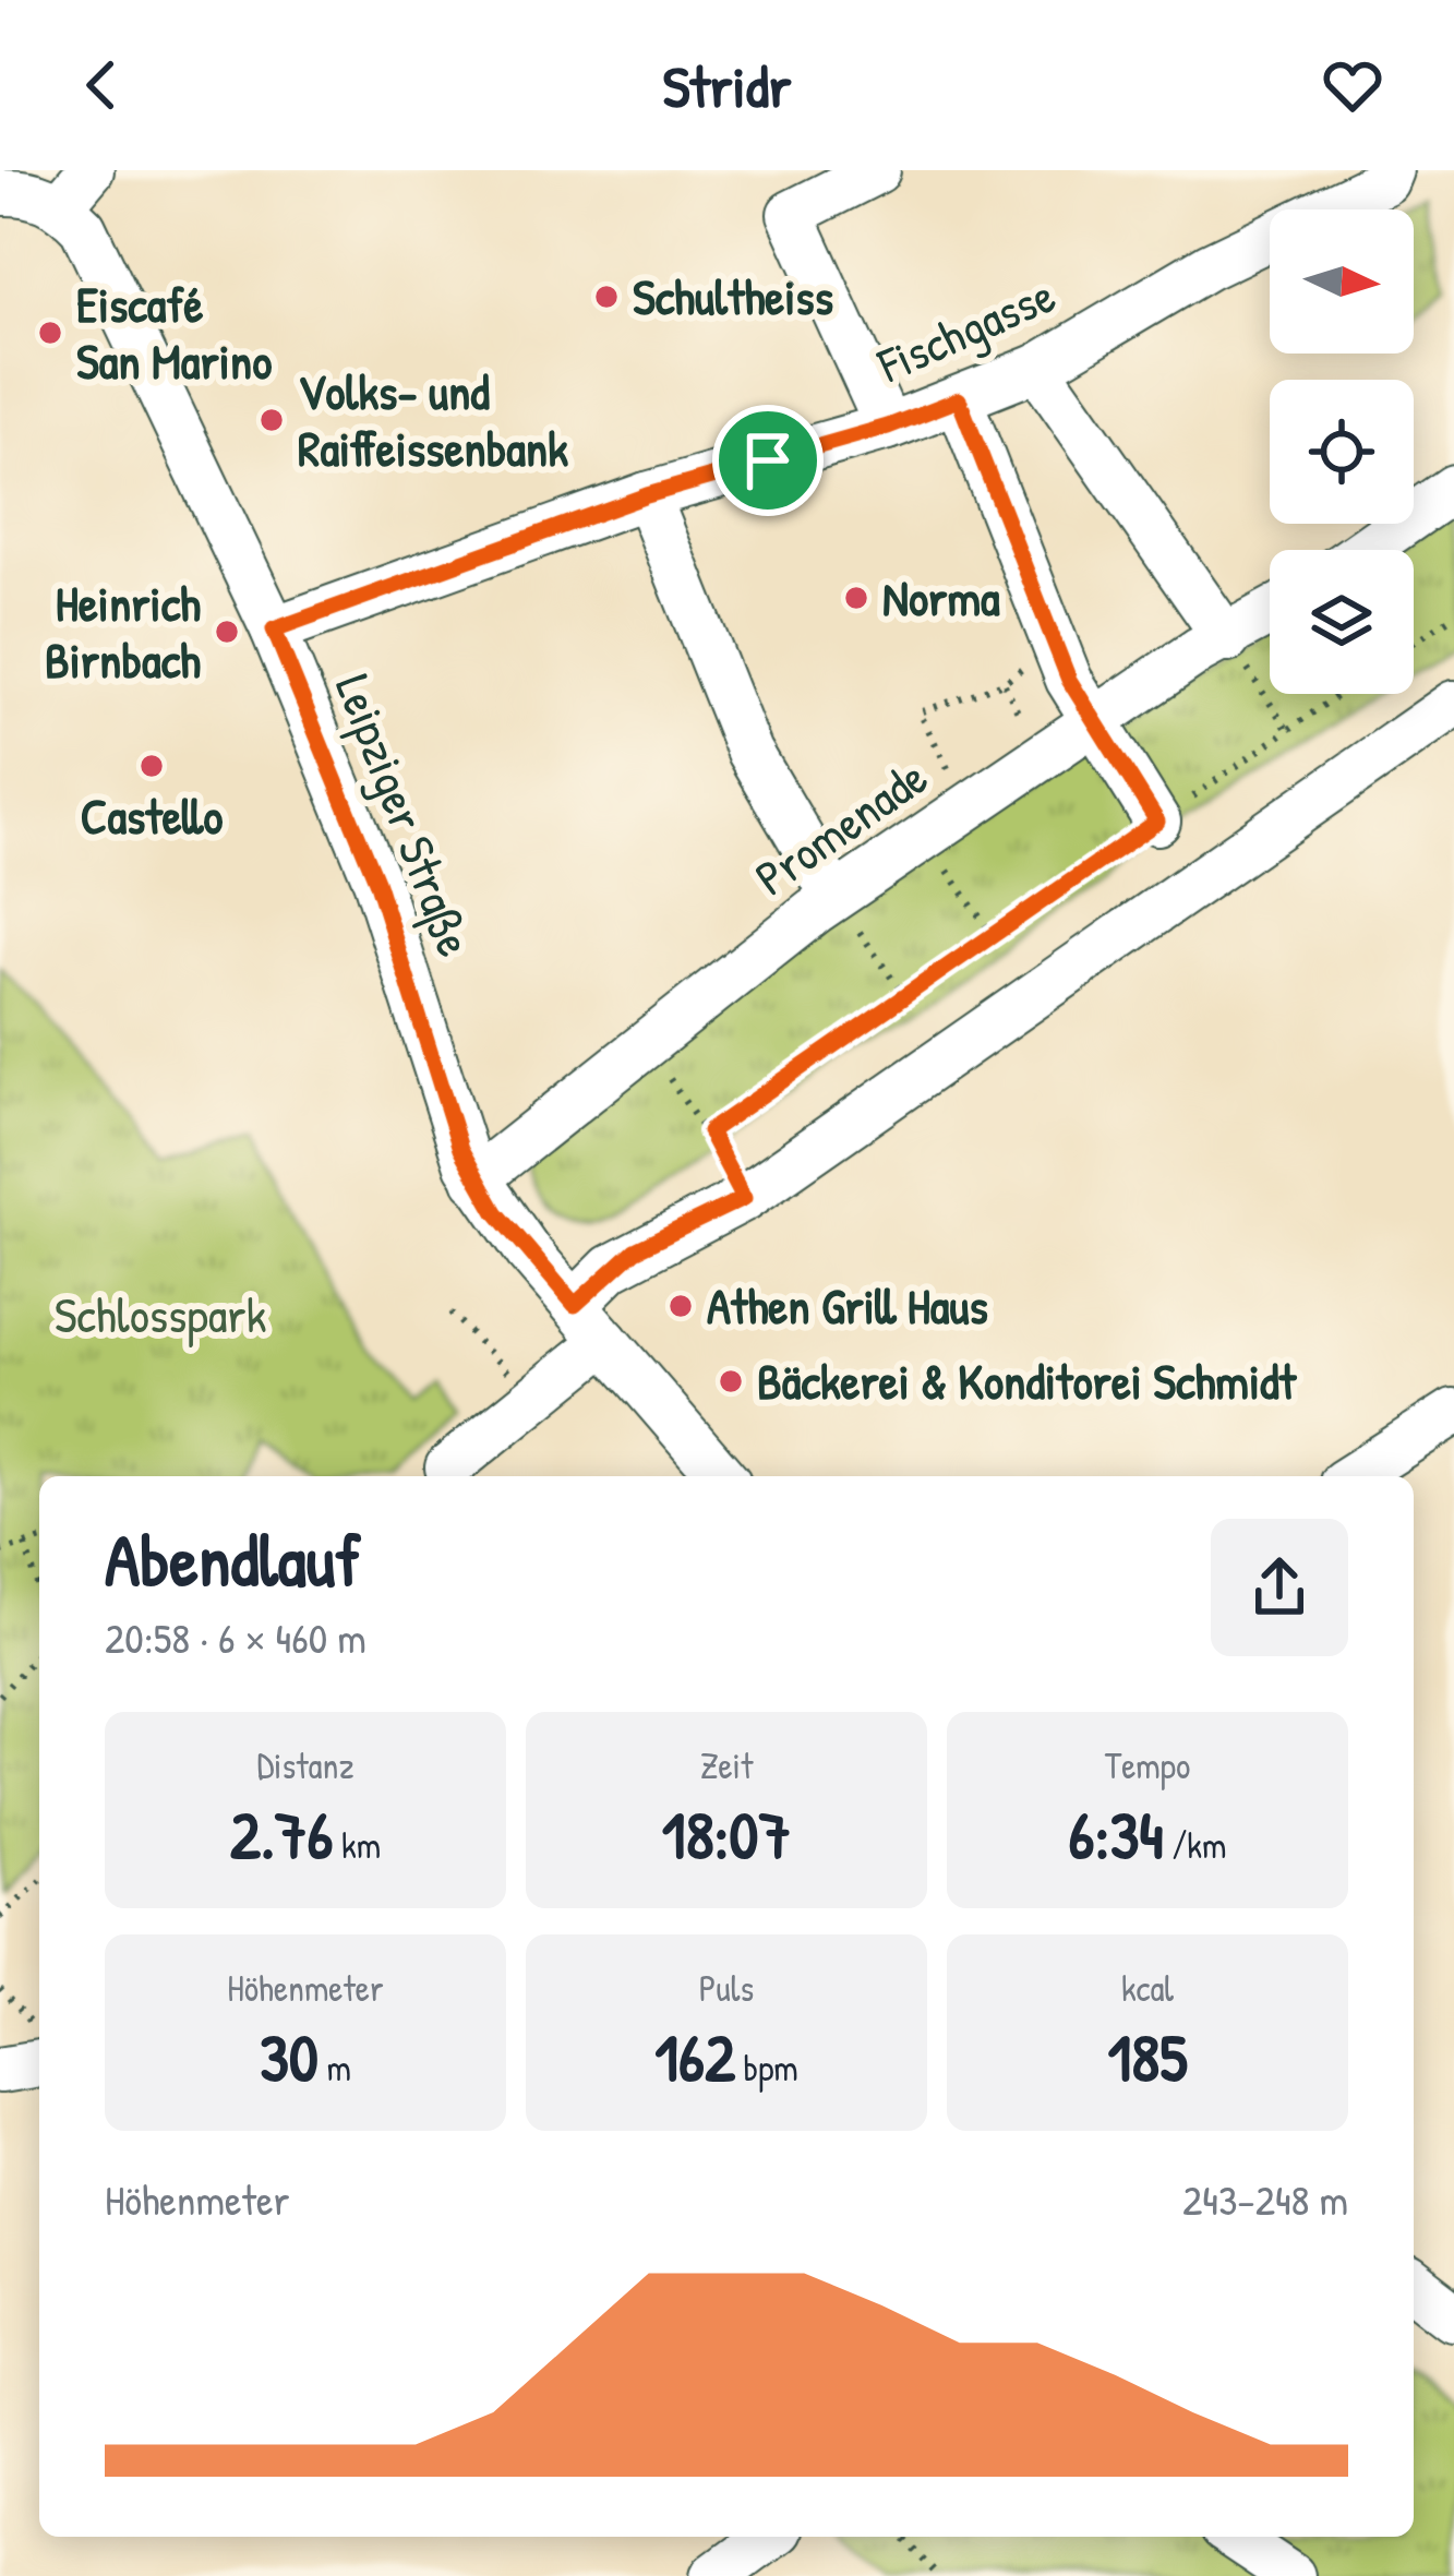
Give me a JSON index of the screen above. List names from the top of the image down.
{
  "streets": {
    "street": ["Fischgasse", "Leipziger Straße", "Promenade"]
  },
  "crossings": [
    ["Fischgasse", "Leipziger Straße"],
    ["Leipziger Straße", "Promenade"]
  ],
  "parks": ["Schlosspark"],
  "places": [
    "Schultheiss",
    "Eiscafé San Marino",
    "Volks- und Raiffeissenbank",
    "Norma",
    "Heinrich Birnbach",
    "Castello",
    "Athen Grill Haus",
    "Bäckerei & Konditorei Schmidt"
  ],
  "north": "right",
  "page": {
    "header": "Stridr",
    "heading": ["Abendlauf", "20:58 · 6 × 460 m"],
    "stats": [
      ["Distanz", "2.76 km"],
      ["Zeit", "18:07"],
      ["Tempo", "6:34 /km"],
      ["Höhenmeter", "30 m"],
      ["Puls", "162 bpm"],
      ["kcal", "185"]
    ],
    "chart": ["Höhenmeter", "243–248 m"]
  }
}
